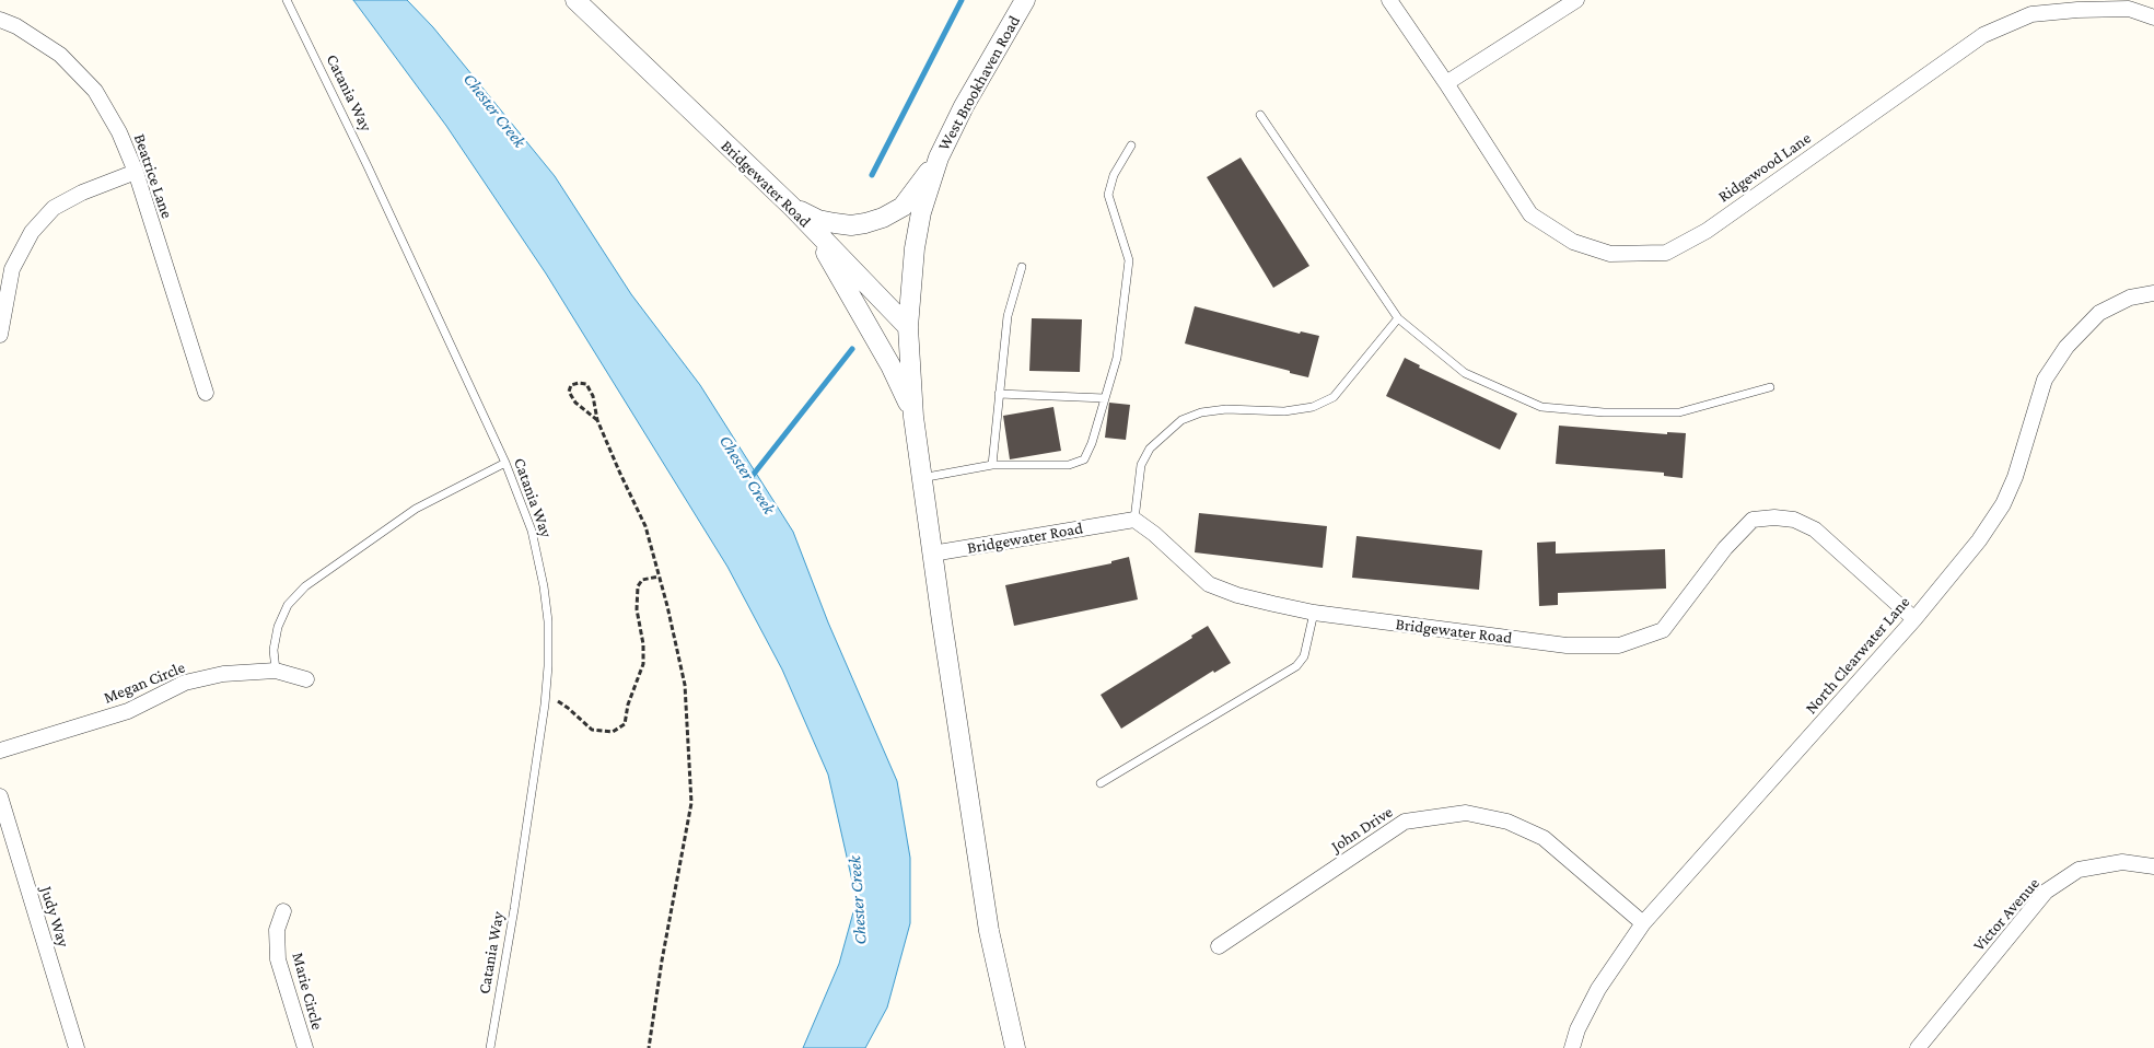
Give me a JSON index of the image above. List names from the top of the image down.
{
  "streets": {
    "street": [
      "West Brookhaven Road",
      "Ridgewood Lane",
      "Beatrice Lane",
      "Bridgewater Road",
      "North Clearwater Lane",
      "Megan Circle",
      "John Drive",
      "Victor Avenue",
      "Judy Way",
      "Marie Circle"
    ],
    "lane": ["Catania Way"]
  },
  "crossings": [
    ["West Brookhaven Road", "Bridgewater Road"],
    ["Bridgewater Road", "North Clearwater Lane"],
    ["North Clearwater Lane", "John Drive"]
  ],
  "water": ["Chester Creek"]
}
